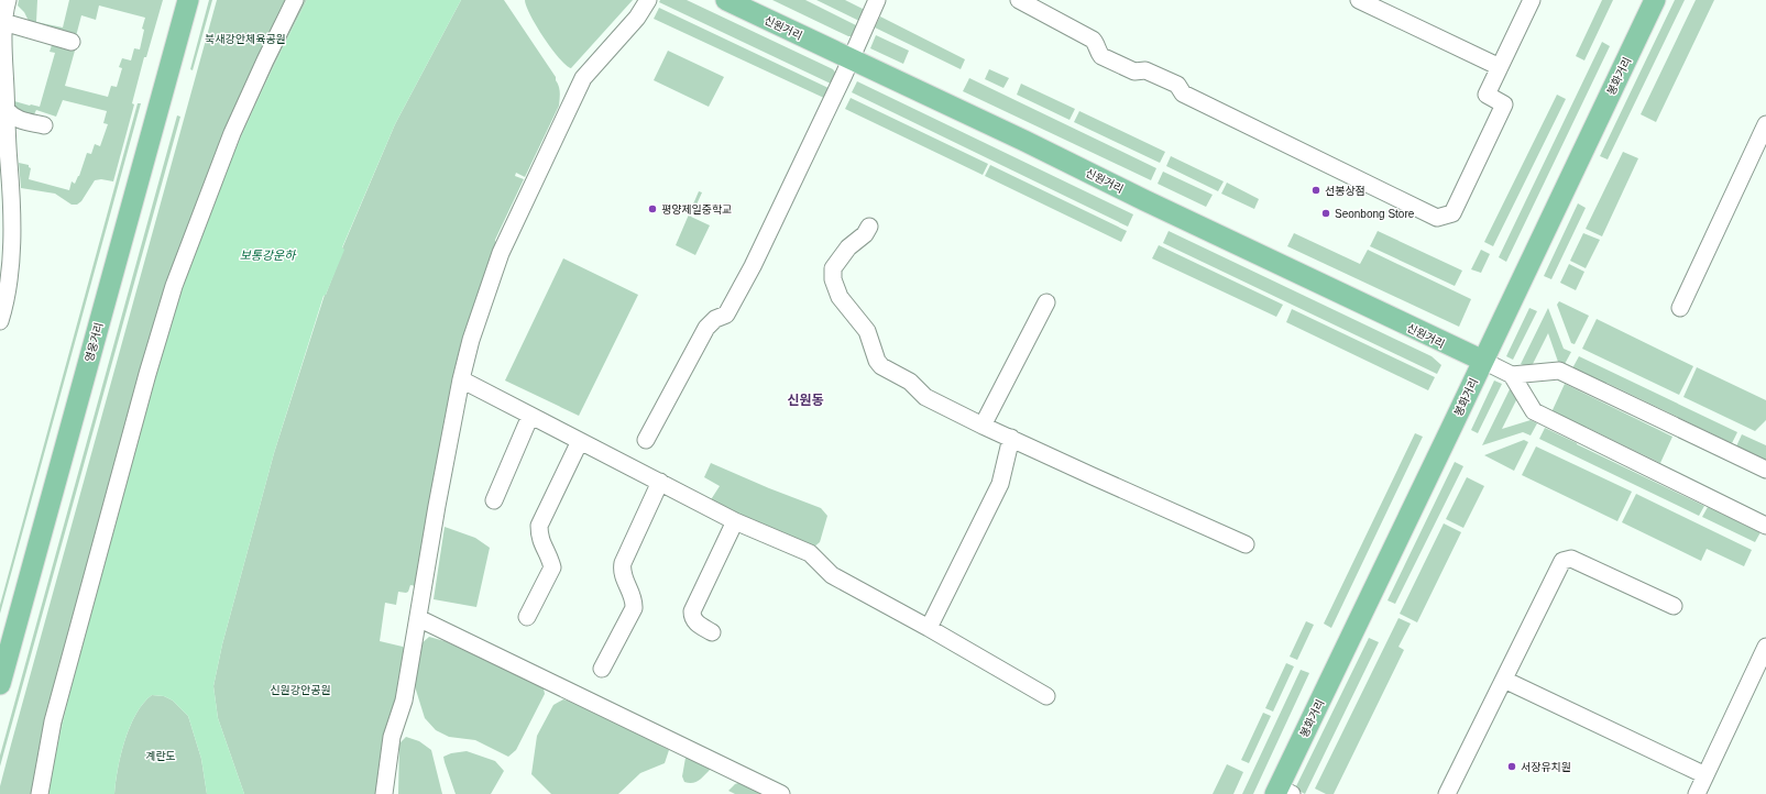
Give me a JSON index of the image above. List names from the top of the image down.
{
  "streets": {
    "main road": ["신원거리", "봉화거리", "영웅거리"]
  },
  "crossings": [
    ["신원거리", "봉화거리"]
  ],
  "districts": ["신원동"],
  "water": ["보통강운하"],
  "parks": ["북새강안체육공원", "신원강안공원", "계란도"],
  "places": [
    "선봉상점",
    "평양제일중학교",
    "Seonbong Store",
    "서장유치원"
  ]
}
